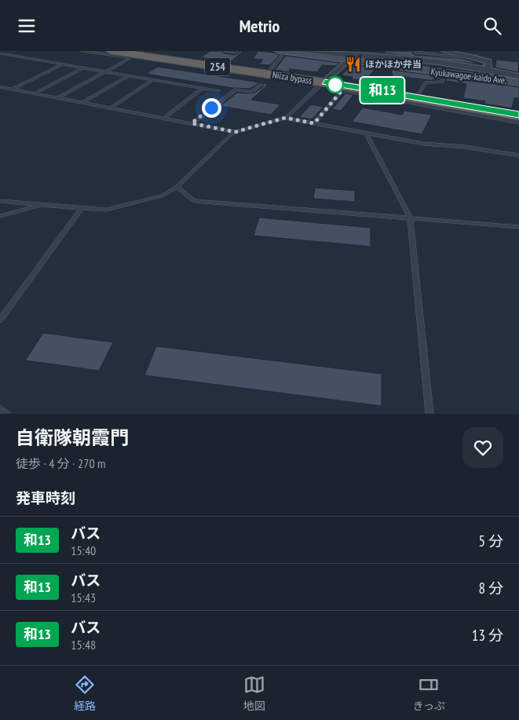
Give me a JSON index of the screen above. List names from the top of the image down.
{
  "streets": {
    "highway": ["254", "Niiza bypass"],
    "main road": ["Kyukawagoe-kaido Ave."]
  },
  "places": {
    "restaurant": ["ほかほか弁当"]
  },
  "lines": ["bus line 和13"],
  "page": {
    "header": "Metrio",
    "on_map": "和13",
    "heading": [
      ["自衛隊朝霞門", "徒歩 · 4 分 · 270 m"],
      "発車時刻"
    ],
    "list": [
      {
        "mark": "和13",
        "name": "バス",
        "note": "15:40",
        "value": "5 分"
      },
      {
        "mark": "和13",
        "name": "バス",
        "note": "15:43",
        "value": "8 分"
      },
      {
        "mark": "和13",
        "name": "バス",
        "note": "15:48",
        "value": "13 分"
      }
    ],
    "tabs": ["経路", "地図", "きっぷ"]
  }
}
